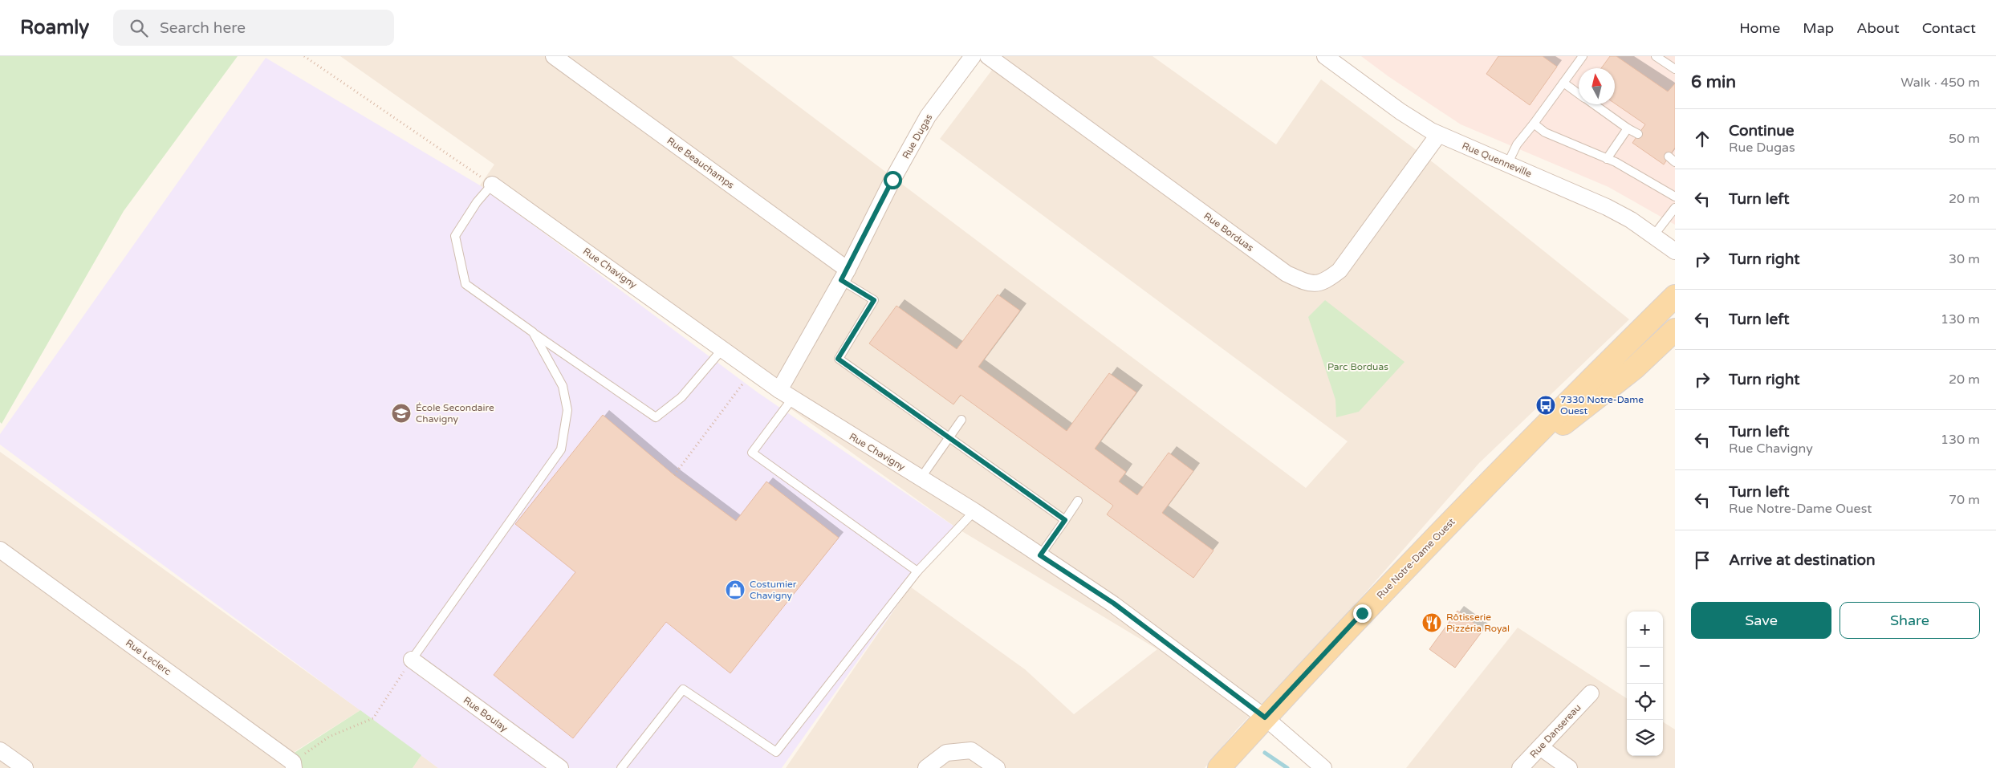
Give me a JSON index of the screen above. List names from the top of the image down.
{
  "streets": {
    "main road": ["Rue Notre-Dame Ouest"],
    "street": [
      "Rue Dugas",
      "Rue Quenneville",
      "Rue Beauchamps",
      "Rue Borduas",
      "Rue Chavigny",
      "Rue Leclerc",
      "Rue Boulay",
      "Rue Dansereau"
    ]
  },
  "crossings": [
    ["Rue Dugas", "Rue Beauchamps"],
    ["Rue Dugas", "Rue Chavigny"],
    ["Rue Quenneville", "Rue Borduas"],
    ["Rue Chavigny", "Rue Notre-Dame Ouest"]
  ],
  "parks": ["Parc Borduas"],
  "places": {
    "bus stop": ["7330 Notre-Dame Ouest"],
    "school or university": ["École Secondaire Chavigny"],
    "shop": ["Costumier Chavigny"],
    "restaurant": ["Rôtisserie Pizzéria Royal"]
  },
  "north": "top",
  "page": {
    "header": "Roamly",
    "search": "Search here",
    "nav": [
      "Home",
      "Map",
      "About",
      "Contact"
    ],
    "heading": ["6 min", "Walk · 450 m"],
    "list": [
      ["Continue", "Rue Dugas", "50 m"],
      ["Turn left", "20 m"],
      ["Turn right", "30 m"],
      ["Turn left", "130 m"],
      ["Turn right", "20 m"],
      ["Turn left", "Rue Chavigny", "130 m"],
      ["Turn left", "Rue Notre-Dame Ouest", "70 m"],
      "Arrive at destination"
    ],
    "buttons": ["Save", "Share"],
    "map_buttons": ["+", "−"]
  }
}
